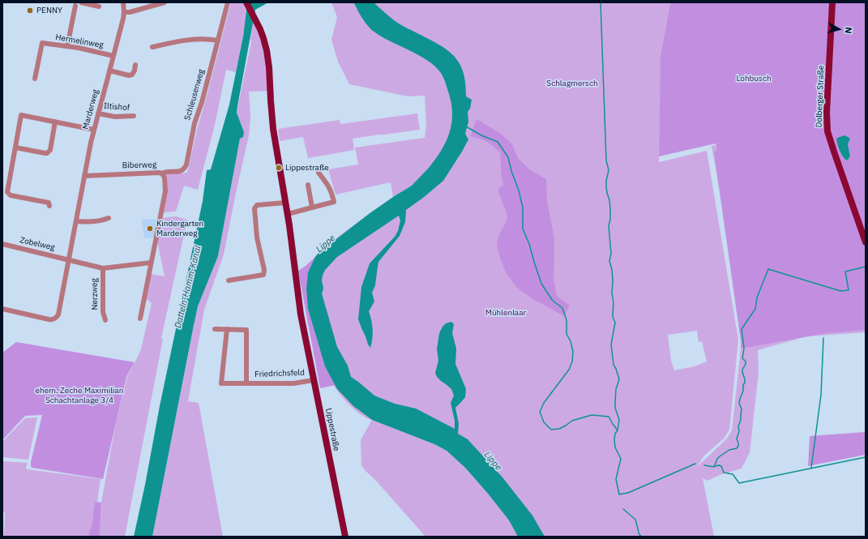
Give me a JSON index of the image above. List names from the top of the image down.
{
  "streets": {
    "main road": ["Dolberger Straße", "Lippestraße"],
    "street": [
      "Hermelinweg",
      "Schleusenweg",
      "Iltishof",
      "Marderweg",
      "Biberweg",
      "Zobelweg",
      "Nerzweg",
      "Friedrichsfeld"
    ]
  },
  "crossings": [
    ["Hermelinweg", "Marderweg"],
    ["Schleusenweg", "Biberweg"],
    ["Iltishof", "Marderweg"],
    ["Marderweg", "Biberweg"],
    ["Marderweg", "Zobelweg"],
    ["Friedrichsfeld", "Lippestraße"]
  ],
  "water": ["Lippe", "Datteln-Hamm-Kanal"],
  "parks": [
    "Lohbusch",
    "Schlagmersch",
    "Mühlenlaar",
    "ehem. Zeche Maximilian Schachtanlage 3/4"
  ],
  "places": ["PENNY", "Lippestraße", "Kindergarten Marderweg"],
  "north": "right"
}
